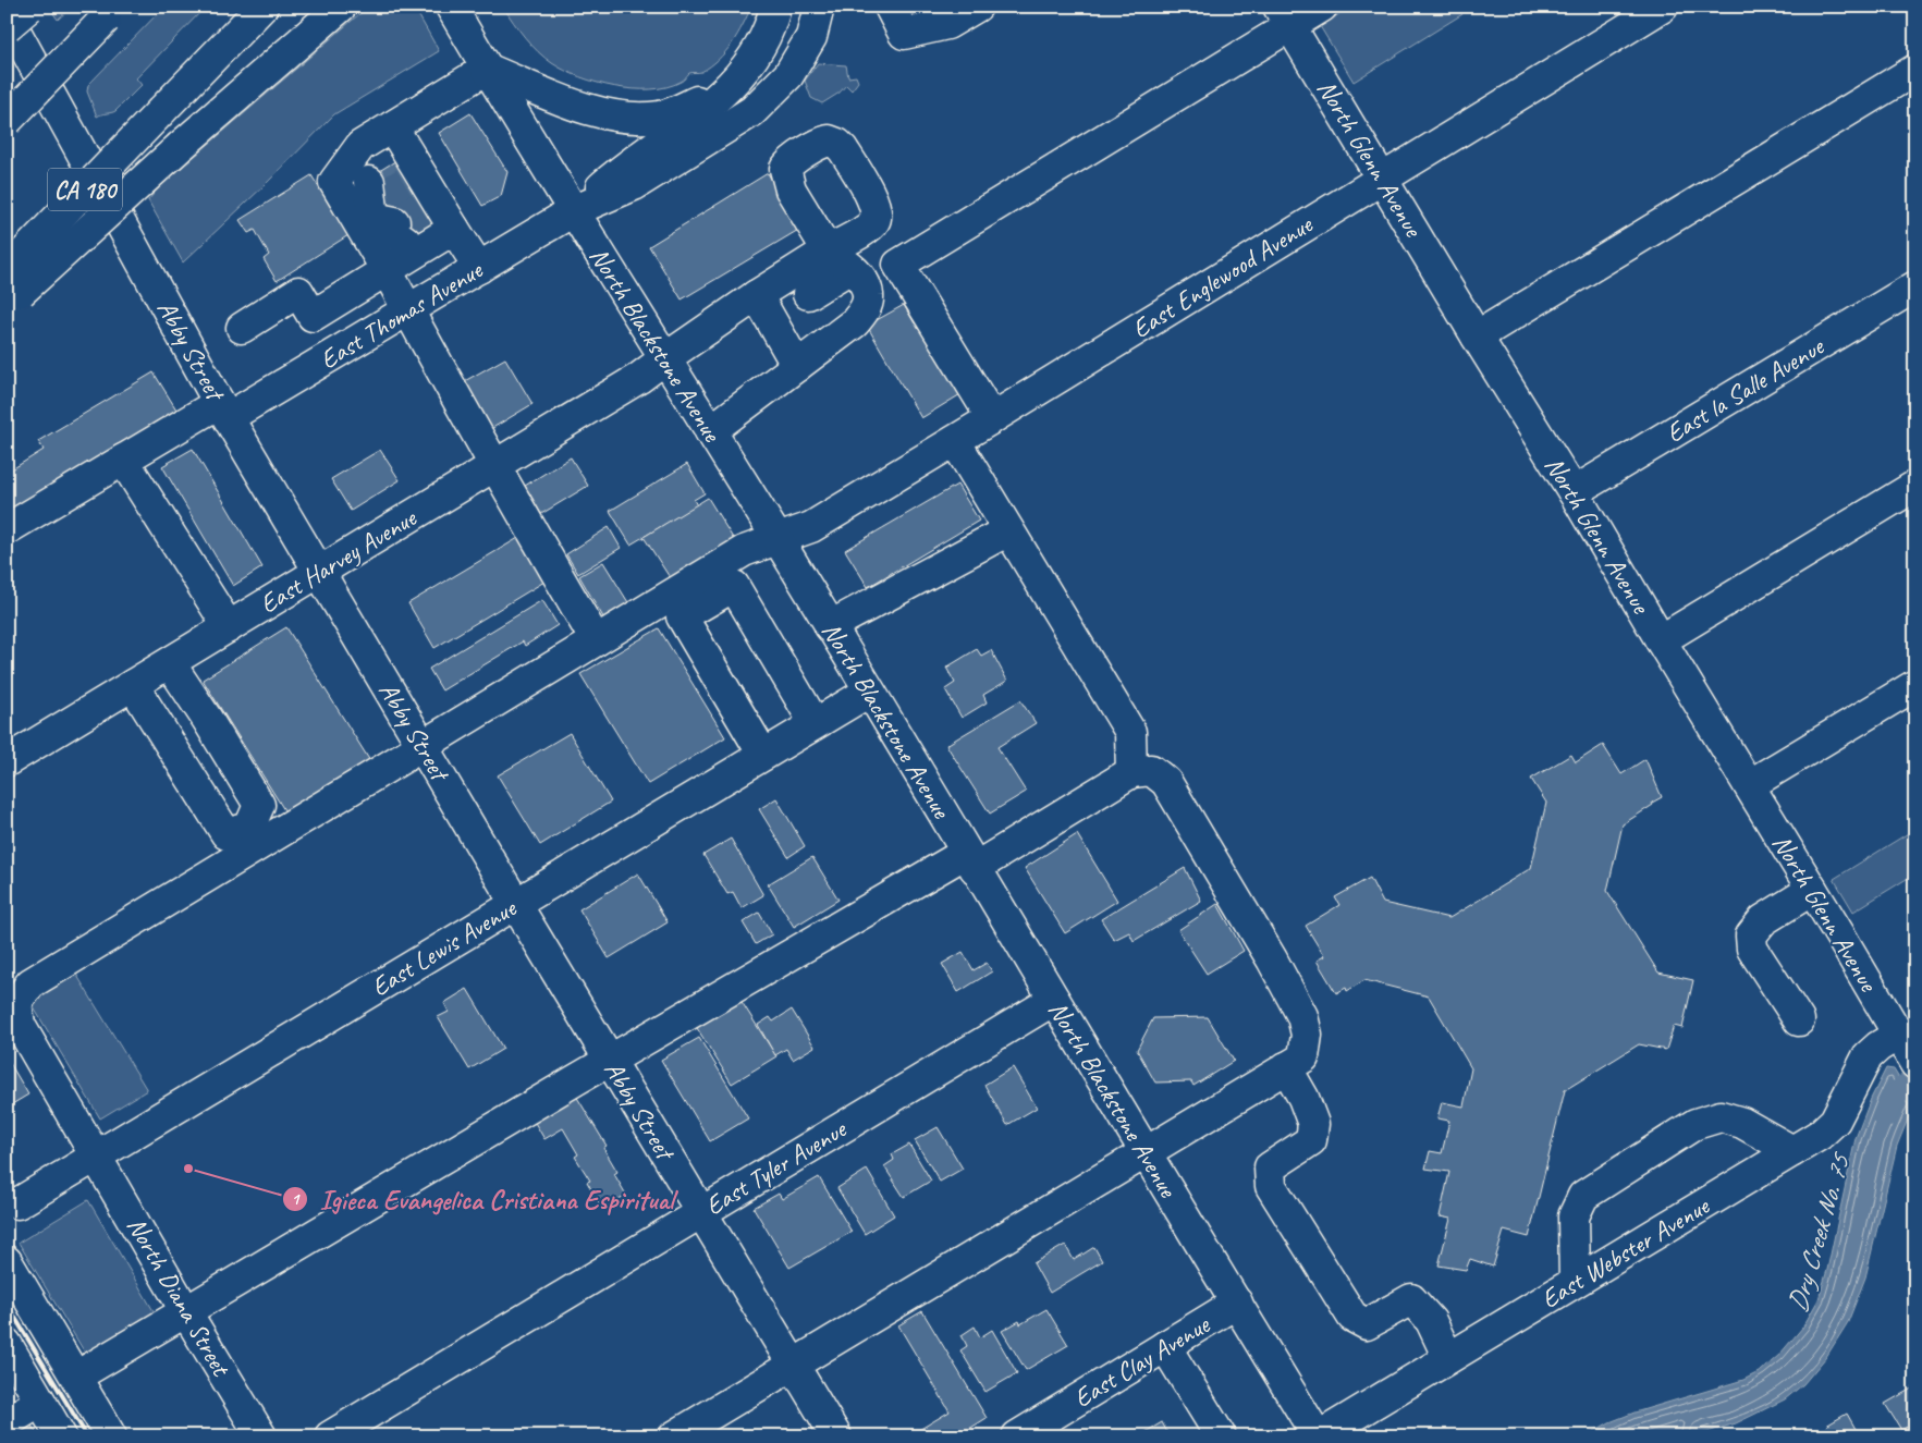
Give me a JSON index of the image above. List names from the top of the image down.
{
  "streets": {
    "main road": [
      "North Glenn Avenue",
      "CA 180",
      "East Englewood Avenue",
      "East Thomas Avenue",
      "North Blackstone Avenue",
      "Abby Street",
      "East la Salle Avenue",
      "East Harvey Avenue",
      "East Lewis Avenue",
      "East Tyler Avenue",
      "East Webster Avenue",
      "North Diana Street",
      "East Clay Avenue"
    ]
  },
  "crossings": [
    ["North Glenn Avenue", "East Englewood Avenue"],
    ["North Glenn Avenue", "East la Salle Avenue"],
    ["North Glenn Avenue", "East Webster Avenue"],
    ["East Englewood Avenue", "North Blackstone Avenue"],
    ["East Thomas Avenue", "North Blackstone Avenue"],
    ["East Thomas Avenue", "Abby Street"],
    ["North Blackstone Avenue", "East Harvey Avenue"],
    ["North Blackstone Avenue", "East Lewis Avenue"],
    ["North Blackstone Avenue", "East Tyler Avenue"],
    ["North Blackstone Avenue", "East Webster Avenue"],
    ["North Blackstone Avenue", "East Clay Avenue"],
    ["Abby Street", "East Harvey Avenue"],
    ["Abby Street", "East Lewis Avenue"],
    ["Abby Street", "East Tyler Avenue"],
    ["East Lewis Avenue", "North Diana Street"]
  ],
  "water": ["Dry Creek No. 75"],
  "places": ["Igieca Evangelica Cristiana Espiritual"]
}
